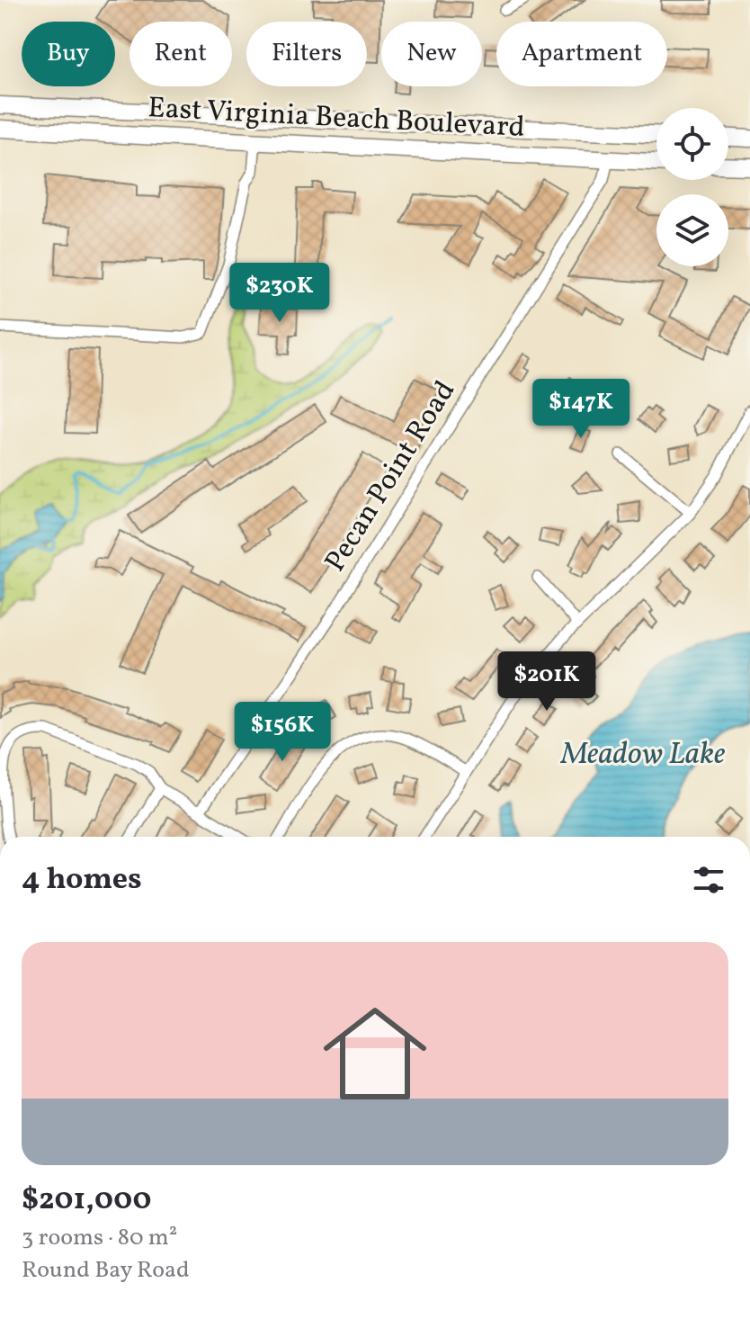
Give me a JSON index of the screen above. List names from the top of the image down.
{
  "streets": {
    "main road": ["East Virginia Beach Boulevard"],
    "street": ["Pecan Point Road"]
  },
  "crossings": [
    ["East Virginia Beach Boulevard", "Pecan Point Road"]
  ],
  "water": ["Meadow Lake"],
  "page": {
    "chip": [
      "Buy",
      "Rent",
      "Filters",
      "New",
      "Apartment"
    ],
    "price": [
      "$230K",
      "$147K",
      "$201K",
      "$156K"
    ],
    "heading": "4 homes",
    "list": [
      {
        "name": "$201,000",
        "note": "3 rooms · 80 m² · Round Bay Road"
      }
    ]
  }
}
